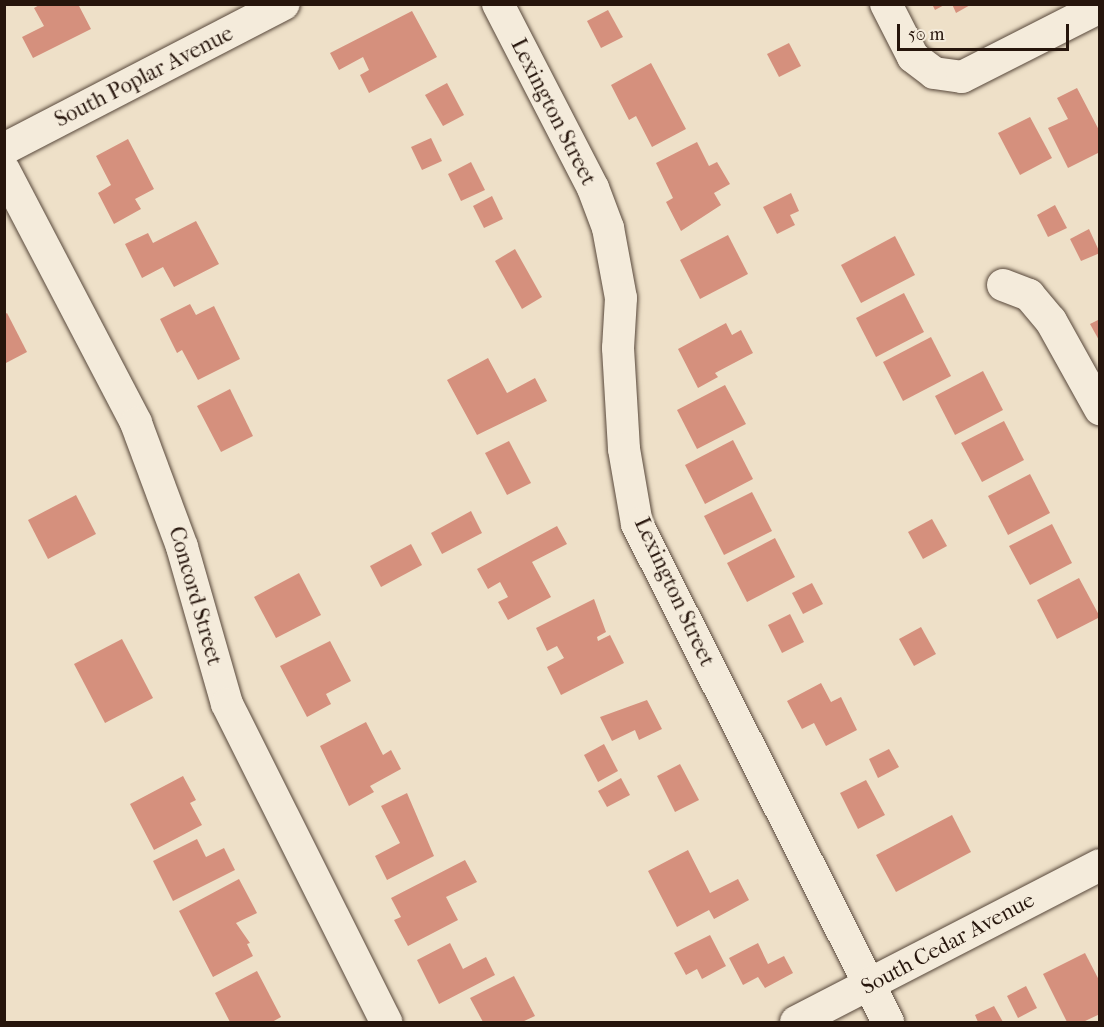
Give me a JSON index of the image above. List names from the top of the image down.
{
  "streets": {
    "street": [
      "South Poplar Avenue",
      "Lexington Street",
      "Concord Street",
      "South Cedar Avenue"
    ]
  },
  "crossings": [
    ["Lexington Street", "South Cedar Avenue"]
  ],
  "scale_bar": "50 m"
}
